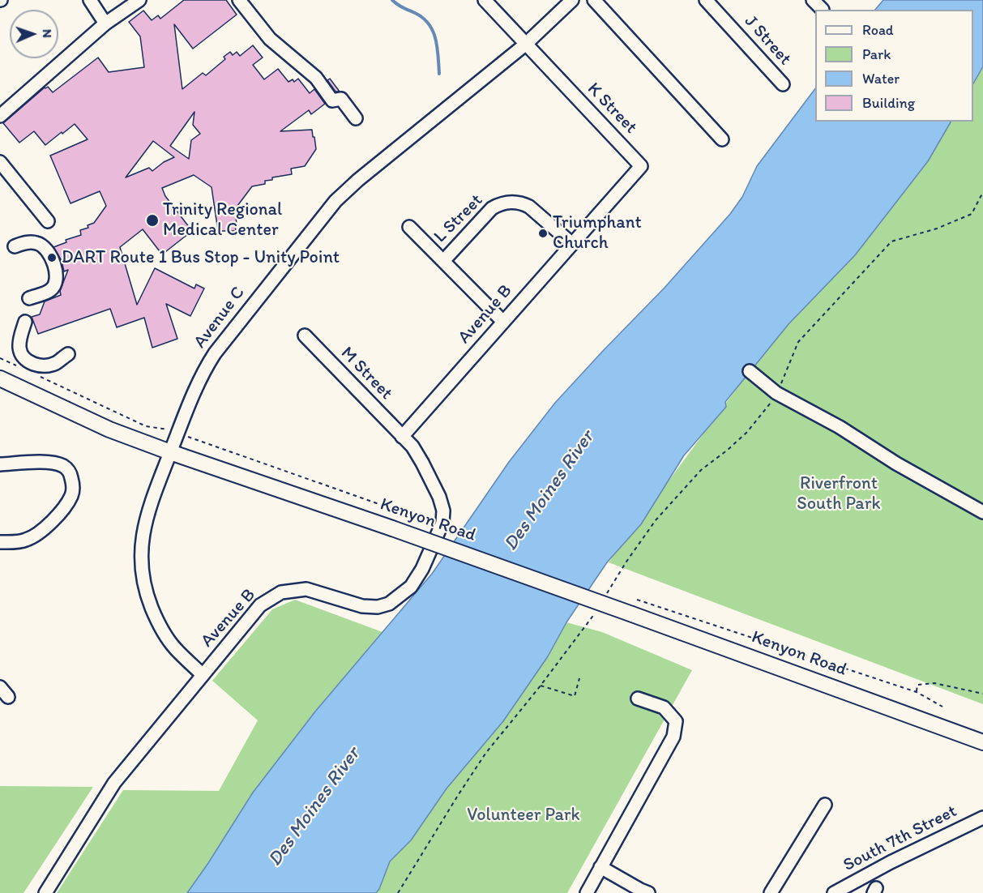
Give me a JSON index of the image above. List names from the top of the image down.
{
  "streets": {
    "main road": ["Kenyon Road"],
    "street": [
      "J Street",
      "K Street",
      "L Street",
      "Avenue B",
      "Avenue C",
      "M Street",
      "South 7th Street"
    ]
  },
  "crossings": [
    ["K Street", "L Street"],
    ["K Street", "Avenue B"],
    ["K Street", "Avenue C"],
    ["L Street", "Avenue B"],
    ["Avenue B", "Avenue C"],
    ["Avenue B", "M Street"],
    ["Avenue C", "Kenyon Road"]
  ],
  "water": ["Des Moines River"],
  "parks": ["Riverfront South Park", "Volunteer Park"],
  "places": ["Trinity Regional Medical Center", "Triumphant Church", "DART Route 1 Bus Stop - Unity Point"],
  "legend": [
    "Road",
    "Park",
    "Water",
    "Building"
  ],
  "north": "right"
}
